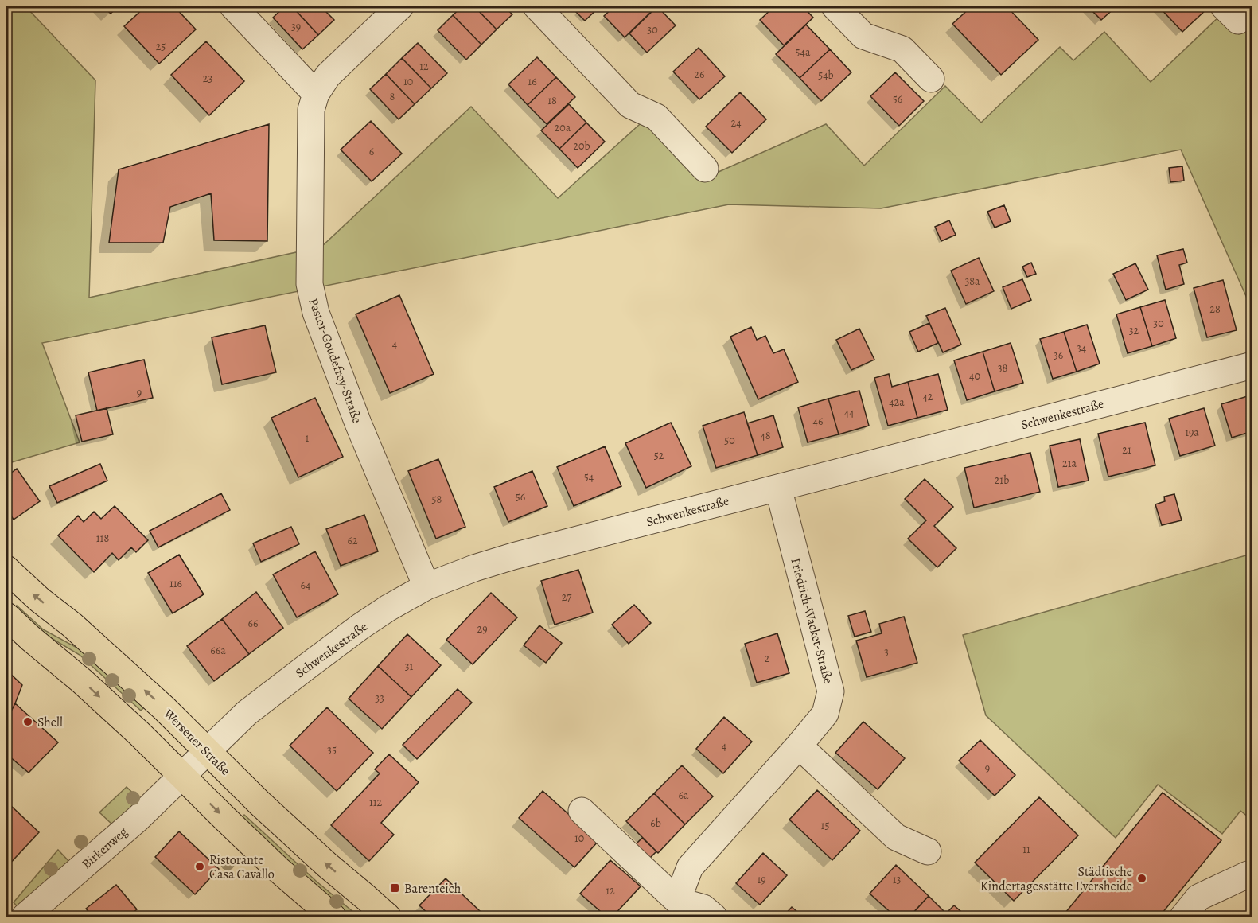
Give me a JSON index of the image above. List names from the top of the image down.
{
  "streets": {
    "main road": ["Wersener Straße"],
    "street": [
      "Pastor-Goudefroy-Straße",
      "Schwenkestraße",
      "Friedrich-Wacket-Straße",
      "Birkenweg"
    ]
  },
  "crossings": [
    ["Pastor-Goudefroy-Straße", "Schwenkestraße"],
    ["Schwenkestraße", "Friedrich-Wacket-Straße"],
    ["Schwenkestraße", "Wersener Straße"],
    ["Schwenkestraße", "Birkenweg"]
  ],
  "places": {
    "other": ["Shell", "Ristorante Casa Cavallo", "Städtische Kindertagesstätte Eversheide"],
    "transit": ["Barenteich"]
  },
  "house_numbers": [
    "39",
    "30",
    "25",
    "54a",
    "12",
    "26",
    "54b",
    "23",
    "10",
    "16",
    "8",
    "56",
    "18",
    "24",
    "20a",
    "20b",
    "6",
    "38a",
    "28",
    "30",
    "32",
    "4",
    "34",
    "36",
    "38",
    "40",
    "9",
    "42",
    "42a",
    "44",
    "46",
    "19a",
    "48",
    "1",
    "50",
    "21",
    "52",
    "21a",
    "54",
    "21b",
    "56",
    "58",
    "118",
    "62",
    "116",
    "64",
    "27",
    "66",
    "29",
    "66a",
    "3",
    "2",
    "31",
    "33",
    "4",
    "35",
    "9",
    "6a",
    "112",
    "6b",
    "15",
    "10",
    "11",
    "19",
    "13",
    "12"
  ]
}
